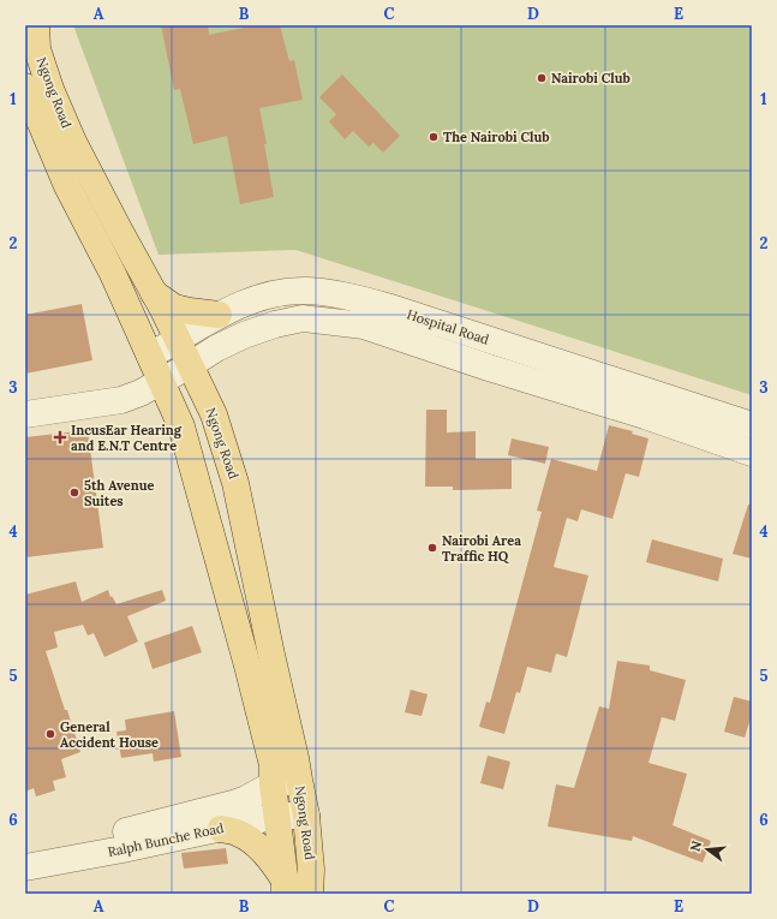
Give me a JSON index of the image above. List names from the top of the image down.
{
  "streets": {
    "main road": ["Ngong Road"],
    "street": ["Hospital Road", "Ralph Bunche Road"]
  },
  "crossings": [
    ["Ngong Road", "Hospital Road"],
    ["Ngong Road", "Ralph Bunche Road"]
  ],
  "places": {
    "other": [
      "Nairobi Club",
      "The Nairobi Club",
      "5th Avenue Suites",
      "Nairobi Area Traffic HQ",
      "General Accident House"
    ],
    "health": ["IncusEar Hearing and E.N.T Centre"]
  },
  "north": "left",
  "grid": {
    "columns": [
      "A",
      "B",
      "C",
      "D",
      "E"
    ],
    "rows": [
      "1",
      "2",
      "3",
      "4",
      "5",
      "6"
    ]
  }
}
